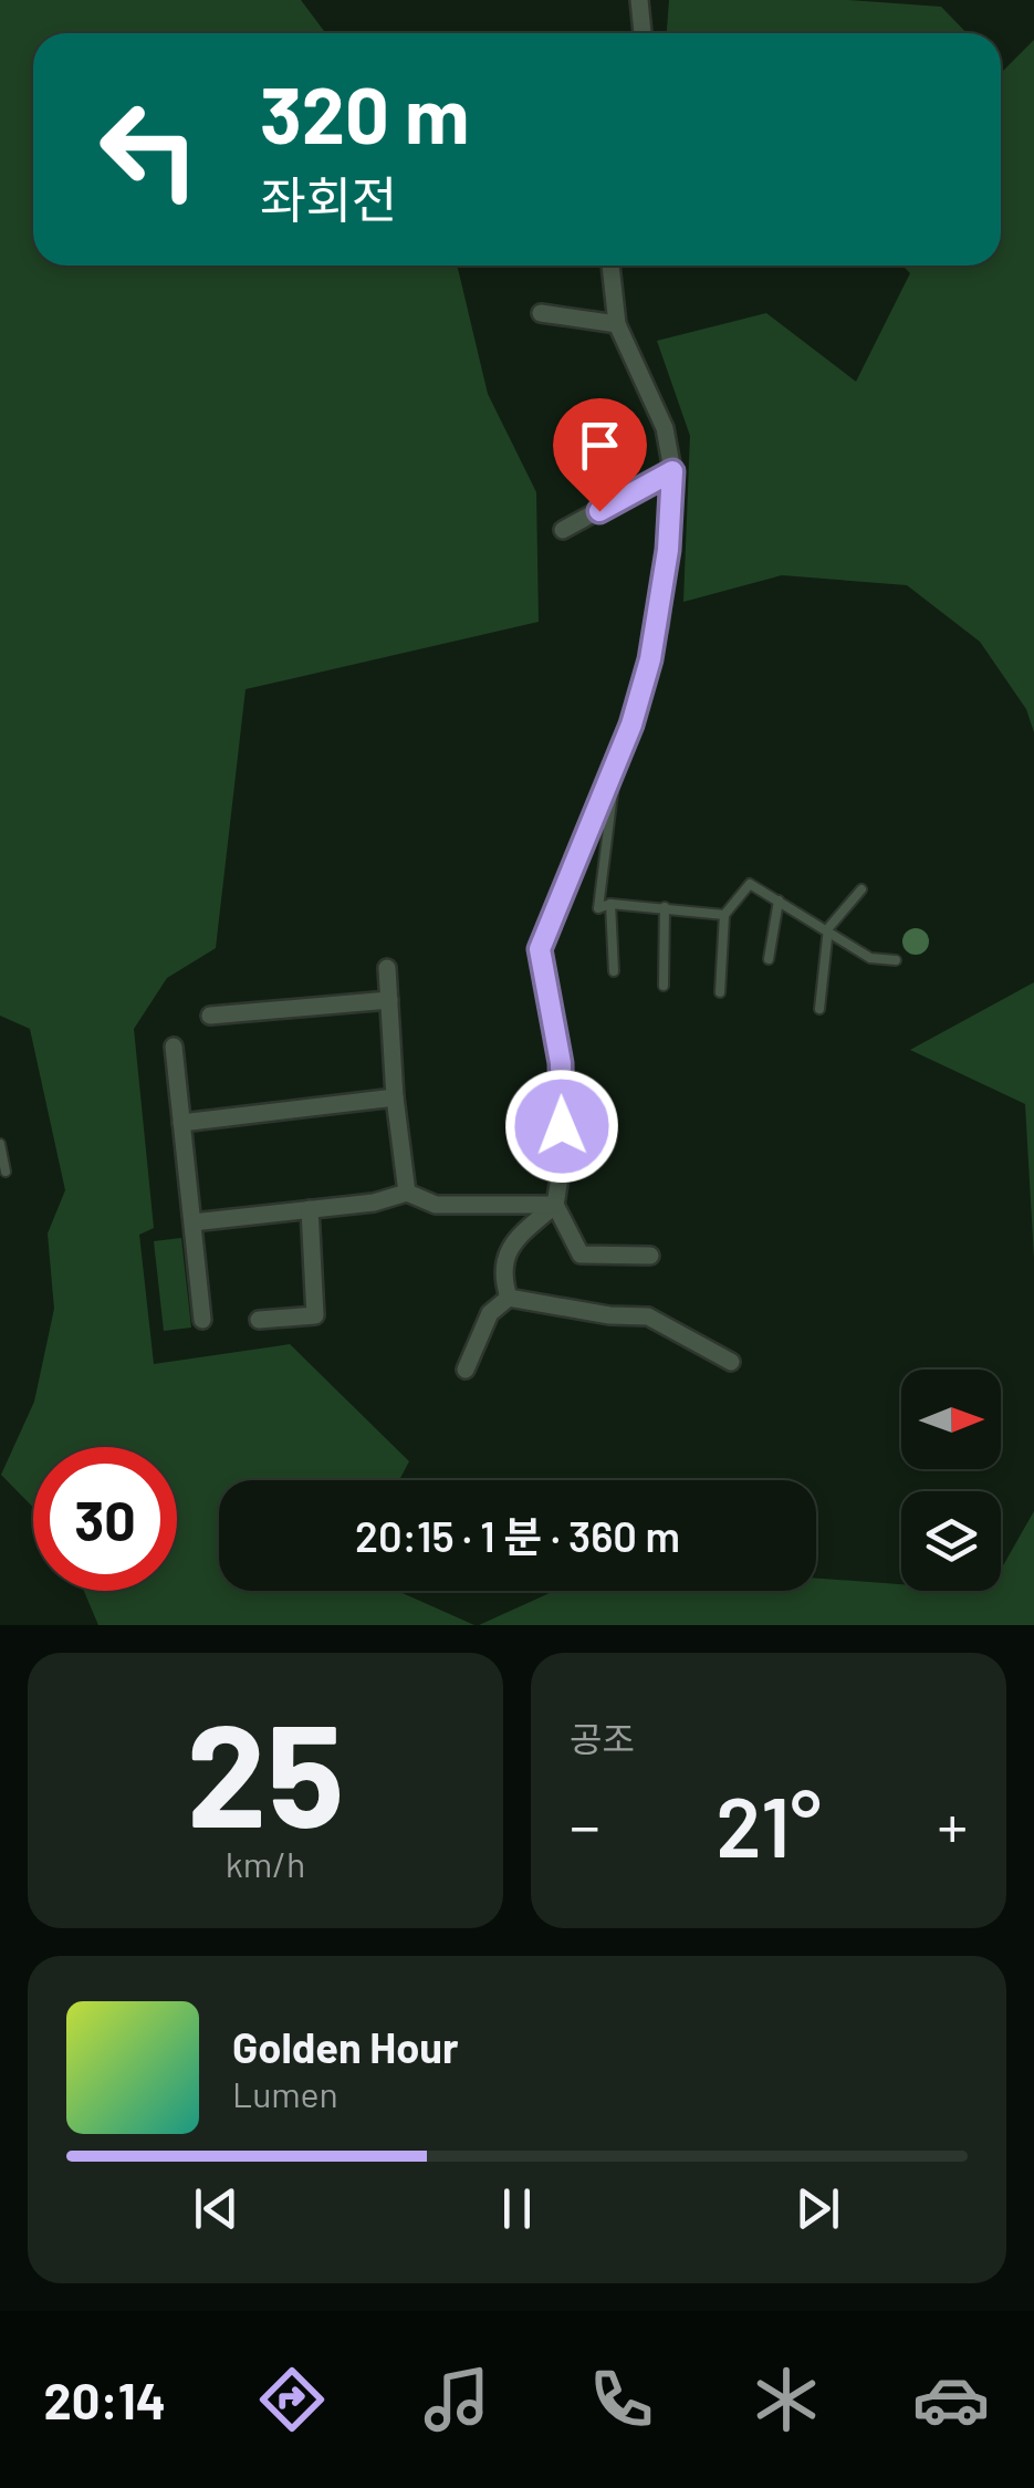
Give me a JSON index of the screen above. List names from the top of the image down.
{
  "north": "right",
  "page": {
    "turn": ["320 m", "좌회전"],
    "limit": "30",
    "trip": "20:15 · 1 분 · 360 m",
    "tile": [
      ["25", "km/h"],
      "공조"
    ],
    "heat": ["−", "21°", "+"],
    "song": ["Golden Hour", "Lumen"],
    "tabs": "20:14"
  }
}
